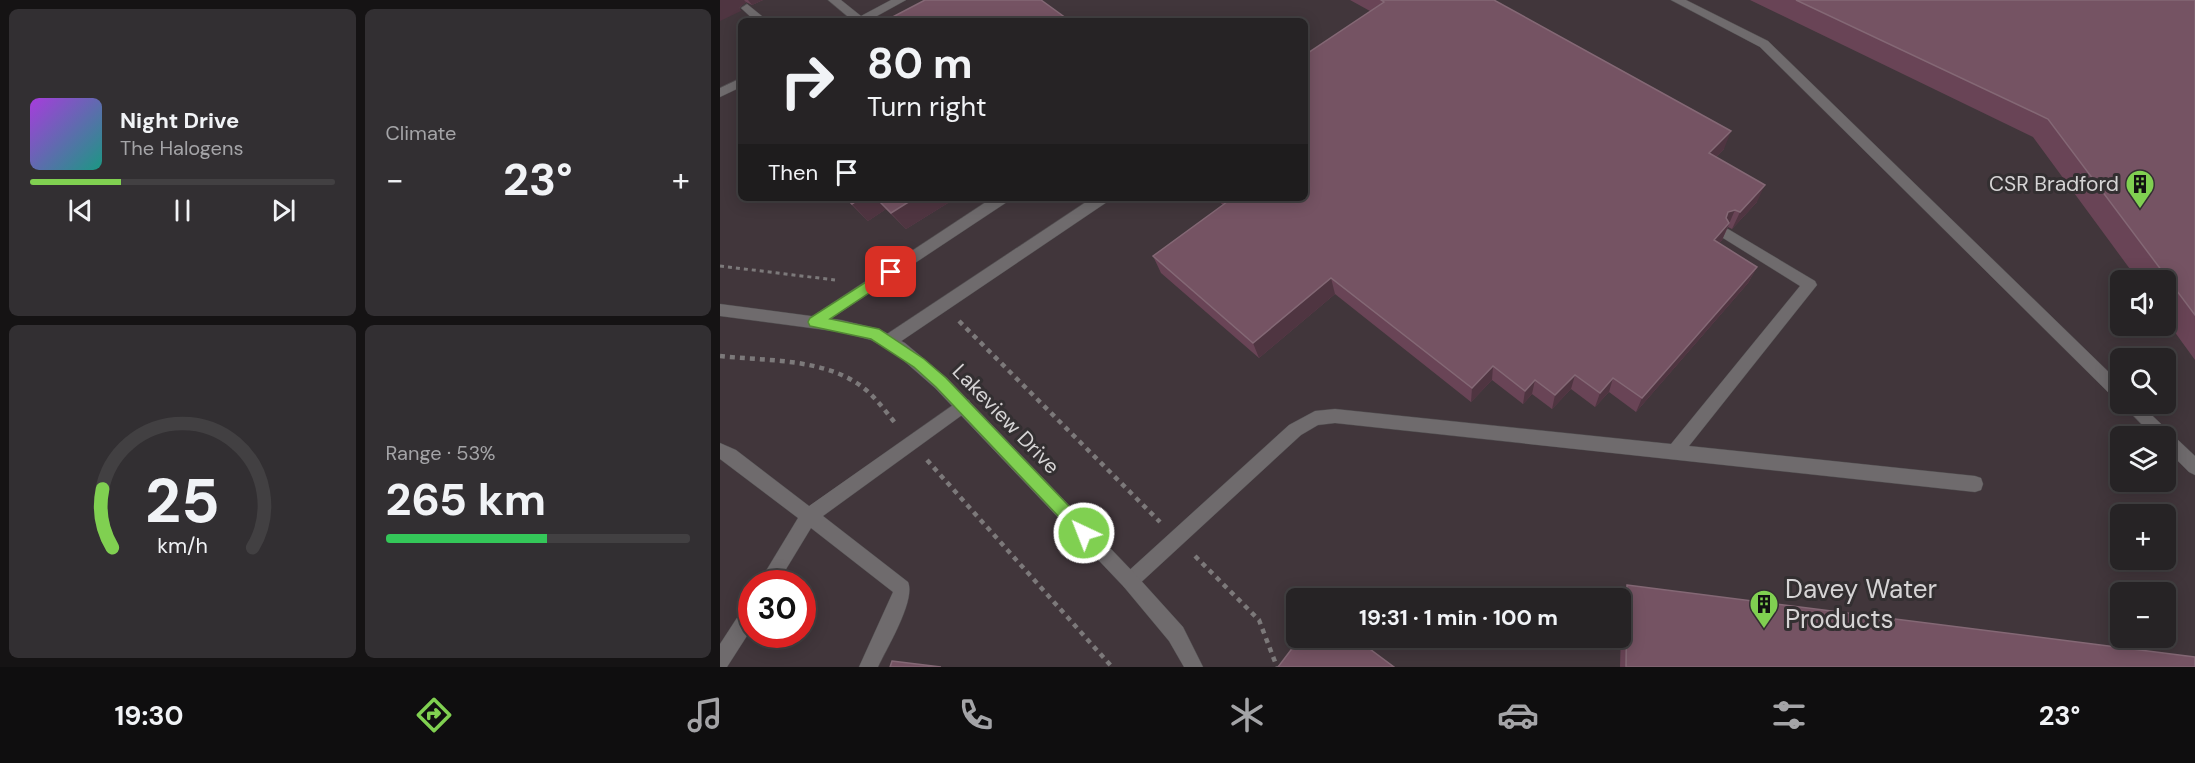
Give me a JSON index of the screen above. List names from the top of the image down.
{
  "streets": {
    "street": ["Lakeview Drive"]
  },
  "places": {
    "building": ["CSR Bradford", "Davey Water Products"]
  },
  "page": {
    "tile": [
      "Climate",
      ["Range · 53%", "265 km"]
    ],
    "turn": ["80 m", "Turn right"],
    "song": ["Night Drive", "The Halogens"],
    "then": "Then",
    "heat": ["−", "23°", "+"],
    "map_buttons": ["+", "−"],
    "limit": "30",
    "trip": "19:31 · 1 min · 100 m",
    "tabs": ["19:30", "23°"],
    "gauge": ["25", "km/h"]
  }
}
